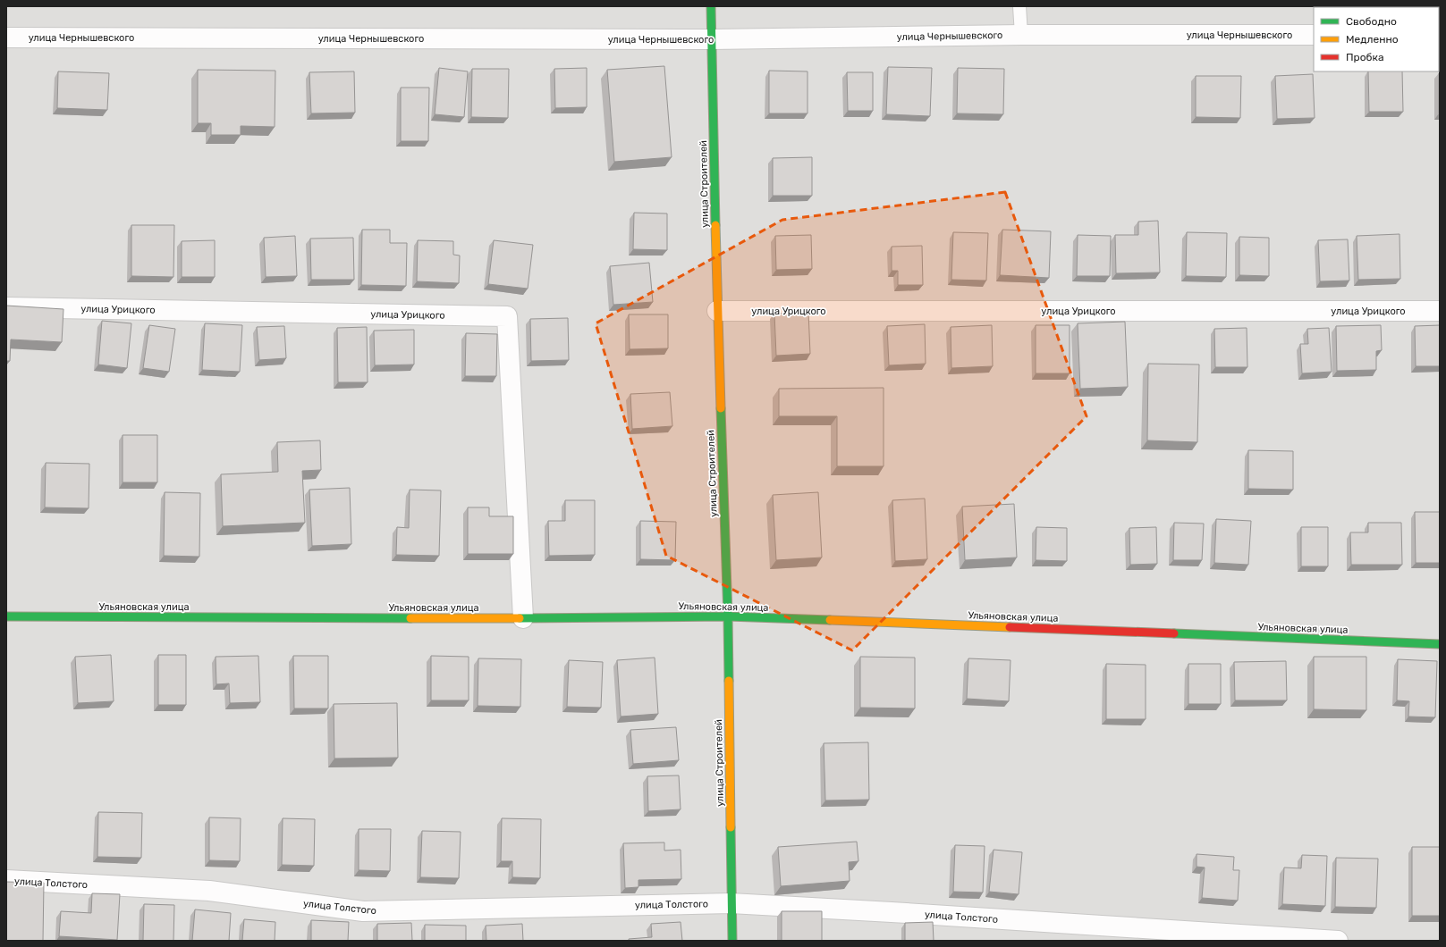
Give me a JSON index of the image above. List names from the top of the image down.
{
  "streets": {
    "street": [
      "улица Чернышевского",
      "улица Строителей",
      "улица Урицкого",
      "Ульяновская улица",
      "улица Толстого"
    ]
  },
  "crossings": [
    ["улица Чернышевского", "улица Строителей"],
    ["улица Строителей", "улица Урицкого"],
    ["улица Строителей", "Ульяновская улица"],
    ["улица Строителей", "улица Толстого"],
    ["улица Урицкого", "Ульяновская улица"]
  ],
  "legend": ["Свободно", "Медленно", "Пробка"]
}
